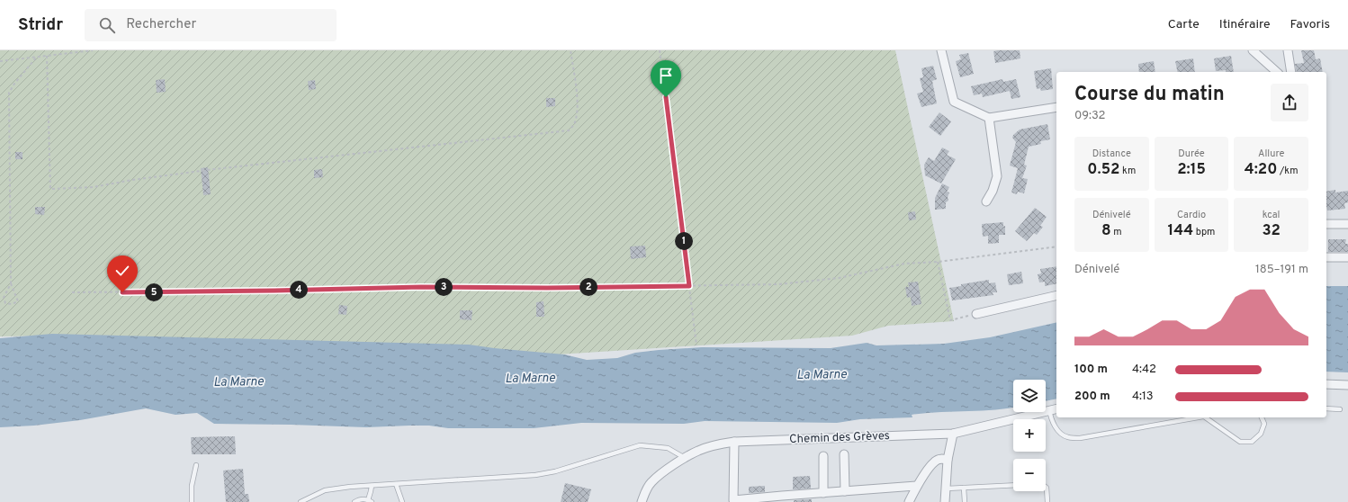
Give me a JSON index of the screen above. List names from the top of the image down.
{
  "streets": {
    "street": ["Chemin des Grèves"]
  },
  "water": ["La Marne"],
  "page": {
    "header": "Stridr",
    "search": "Rechercher",
    "nav": ["Carte", "Itinéraire", "Favoris"],
    "heading": ["Course du matin", "09:32"],
    "stats": [
      ["Distance", "0.52 km"],
      ["Durée", "2:15"],
      ["Allure", "4:20 /km"],
      ["Dénivelé", "8 m"],
      ["Cardio", "144 bpm"],
      ["kcal", "32"]
    ],
    "pins": [
      "1",
      "2",
      "3",
      "4",
      "5"
    ],
    "chart": ["Dénivelé", "185–191 m"],
    "list": [
      {
        "name": "100 m",
        "note": "4:42"
      },
      {
        "name": "200 m",
        "note": "4:13"
      }
    ],
    "map_buttons": ["+", "−"]
  }
}
